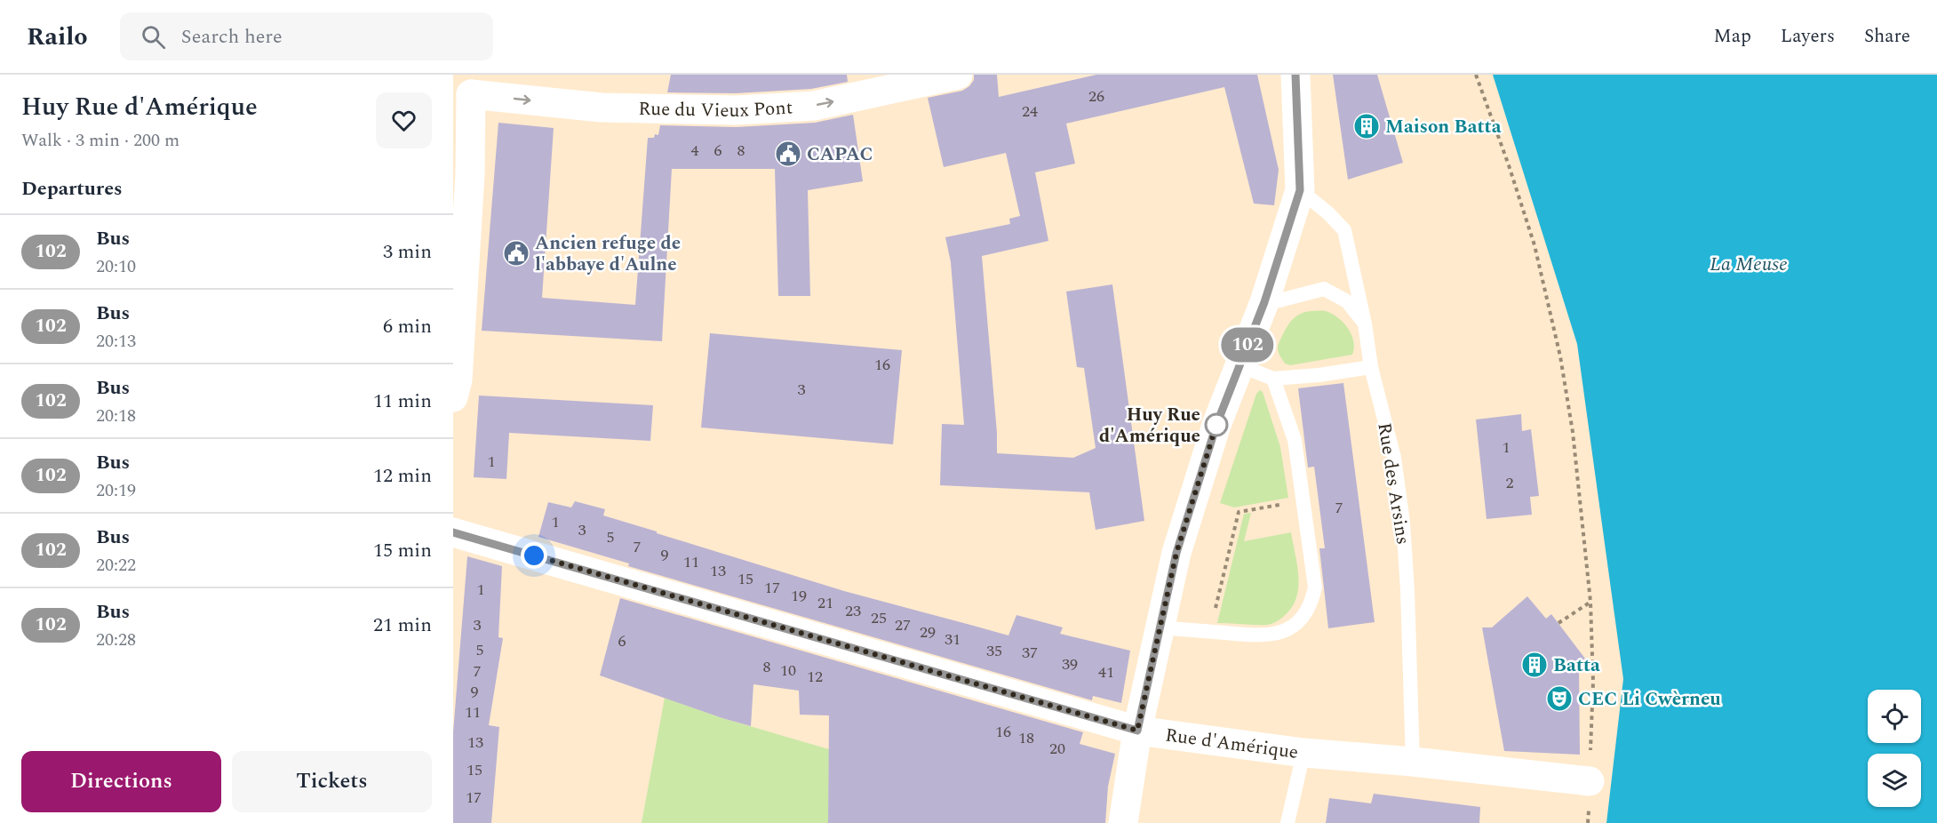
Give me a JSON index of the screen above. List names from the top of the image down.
{
  "streets": {
    "street": ["Rue du Vieux Pont", "Rue d'Amérique"],
    "lane": ["Rue des Arsins"]
  },
  "crossings": [
    ["Rue des Arsins", "Rue d'Amérique"]
  ],
  "one_way": ["Rue du Vieux Pont"],
  "water": ["La Meuse"],
  "places": {
    "building": ["Maison Batta", "Batta"],
    "public building": ["CAPAC", "Ancien refuge de l'abbaye d'Aulne"],
    "other": ["Huy Rue d'Amérique"],
    "theatre": ["CEC Li Cwèrneu"]
  },
  "lines": ["bus line 102"],
  "house_numbers": [
    "26",
    "24",
    "4",
    "6",
    "8",
    "16",
    "3",
    "1",
    "1",
    "2",
    "7",
    "1",
    "3",
    "5",
    "7",
    "9",
    "11",
    "13",
    "15",
    "17",
    "1",
    "19",
    "21",
    "23",
    "25",
    "3",
    "27",
    "29",
    "31",
    "6",
    "5",
    "35",
    "37",
    "39",
    "8",
    "10",
    "7",
    "41",
    "12",
    "9",
    "11",
    "16",
    "18",
    "13",
    "20",
    "15",
    "17"
  ],
  "page": {
    "header": "Railo",
    "search": "Search here",
    "nav": ["Map", "Layers", "Share"],
    "heading": [
      ["Huy Rue d'Amérique", "Walk · 3 min · 200 m"],
      "Departures"
    ],
    "on_map": "102",
    "list": [
      {
        "mark": "102",
        "name": "Bus",
        "note": "20:10",
        "value": "3 min"
      },
      {
        "mark": "102",
        "name": "Bus",
        "note": "20:13",
        "value": "6 min"
      },
      {
        "mark": "102",
        "name": "Bus",
        "note": "20:18",
        "value": "11 min"
      },
      {
        "mark": "102",
        "name": "Bus",
        "note": "20:19",
        "value": "12 min"
      },
      {
        "mark": "102",
        "name": "Bus",
        "note": "20:22",
        "value": "15 min"
      },
      {
        "mark": "102",
        "name": "Bus",
        "note": "20:28",
        "value": "21 min"
      }
    ],
    "buttons": ["Directions", "Tickets"]
  }
}
